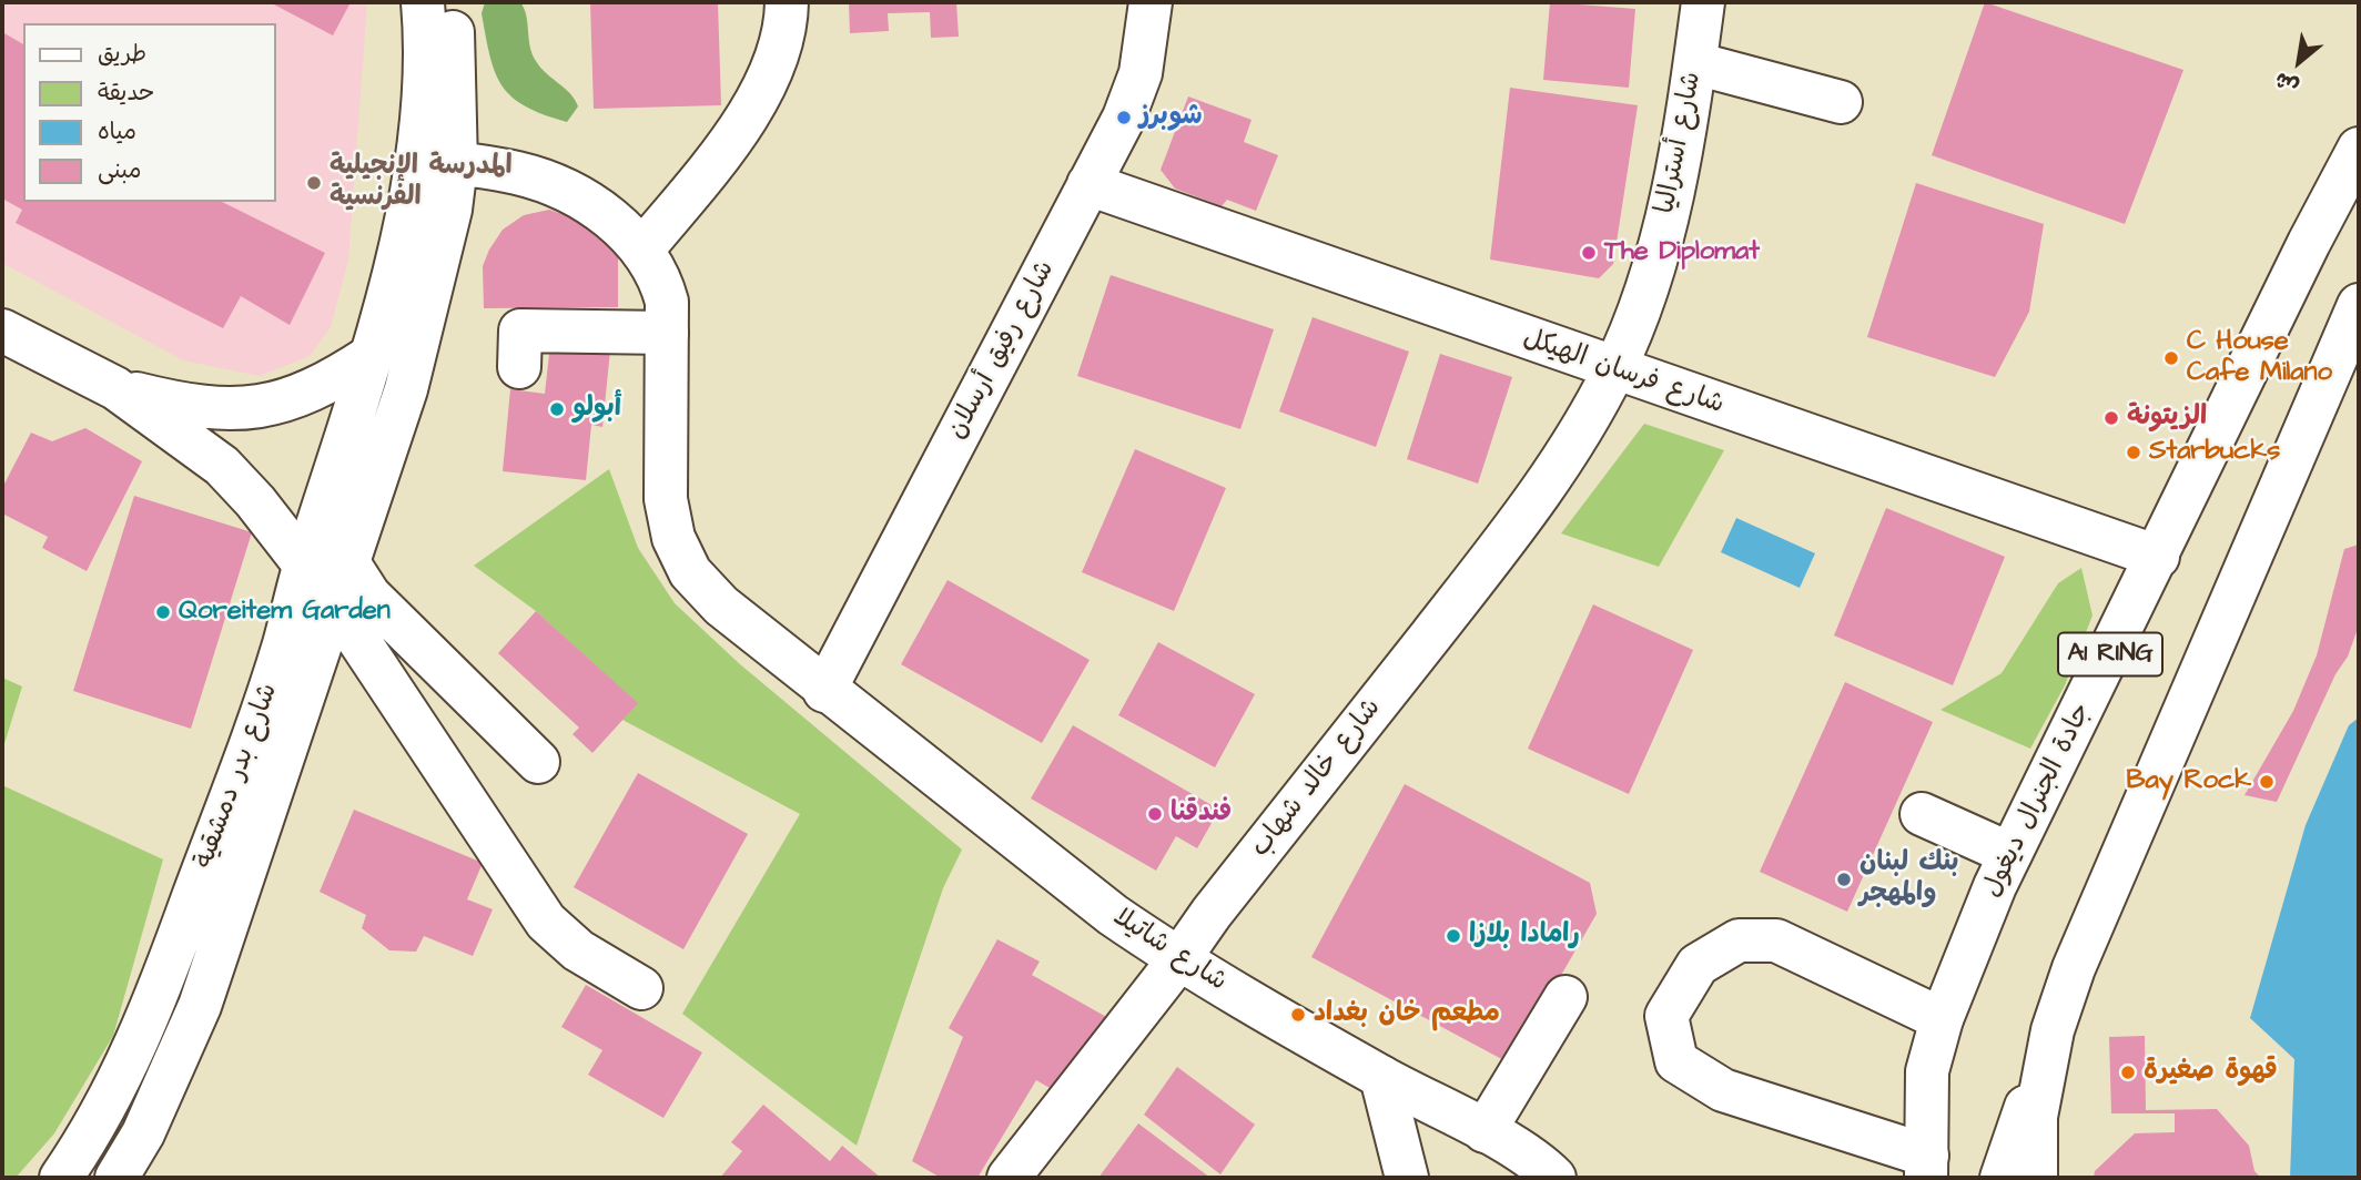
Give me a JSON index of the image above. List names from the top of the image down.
{
  "streets": {
    "main road": [
      "شارع أستراليا",
      "شارع رفيق أرسلان",
      "شارع فرسان الهيكل",
      "A1 RING",
      "شارع بدر دمشقية",
      "شارع خالد شهاب",
      "جادة الجنرال ديغول",
      "شارع شاتيلا"
    ]
  },
  "crossings": [
    ["شارع أستراليا", "شارع فرسان الهيكل"],
    ["شارع أستراليا", "شارع خالد شهاب"],
    ["شارع رفيق أرسلان", "شارع فرسان الهيكل"],
    ["شارع رفيق أرسلان", "شارع شاتيلا"],
    ["شارع فرسان الهيكل", "شارع خالد شهاب"],
    ["شارع فرسان الهيكل", "جادة الجنرال ديغول"],
    ["شارع بدر دمشقية", "شارع شاتيلا"],
    ["شارع خالد شهاب", "شارع شاتيلا"]
  ],
  "places": [
    "شوبرز",
    "المدرسة الإنجيلية الفرنسية",
    "The Diplomat",
    "C House Cafe Milano",
    "أبولو",
    "الزيتونة",
    "Starbucks",
    "Qoreitem Garden",
    "Bay Rock",
    "فندقنا",
    "بنك لبنان والمهجر",
    "رامادا بلازا",
    "مطعم خان بغداد",
    "قهوة صغيرة"
  ],
  "legend": [
    "طريق",
    "حديقة",
    "مياه",
    "مبنى"
  ],
  "north": "bottom left"
}
